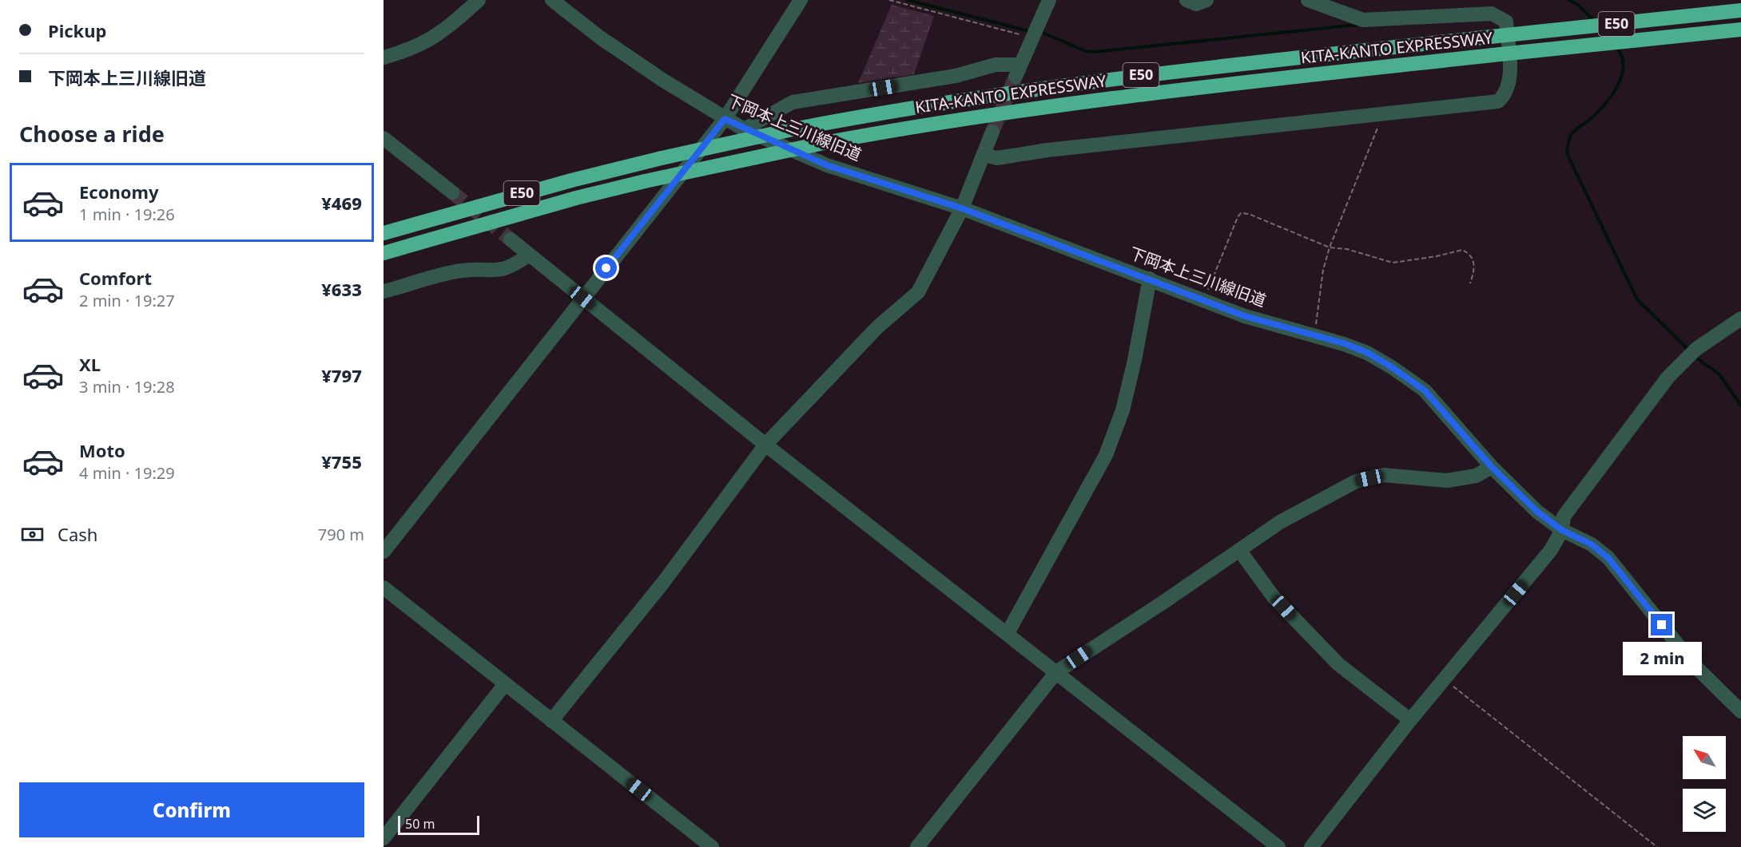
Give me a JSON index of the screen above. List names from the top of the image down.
{
  "streets": {
    "highway": ["E50", "KITA-KANTO EXPRESSWAY"],
    "street": ["下岡本上三川線旧道"]
  },
  "scale_bar": "50 m",
  "north": "top left",
  "page": {
    "banner": ["Pickup", "下岡本上三川線旧道"],
    "heading": "Choose a ride",
    "list": [
      {
        "name": "Economy",
        "note": "1 min · 19:26",
        "value": "¥469"
      },
      {
        "name": "Comfort",
        "note": "2 min · 19:27",
        "value": "¥633"
      },
      {
        "name": "XL",
        "note": "3 min · 19:28",
        "value": "¥797"
      },
      {
        "name": "Moto",
        "note": "4 min · 19:29",
        "value": "¥755"
      }
    ],
    "pay": ["Cash", "790 m"],
    "bubble": "2 min",
    "buttons": "Confirm",
    "scale": "50 m"
  }
}
